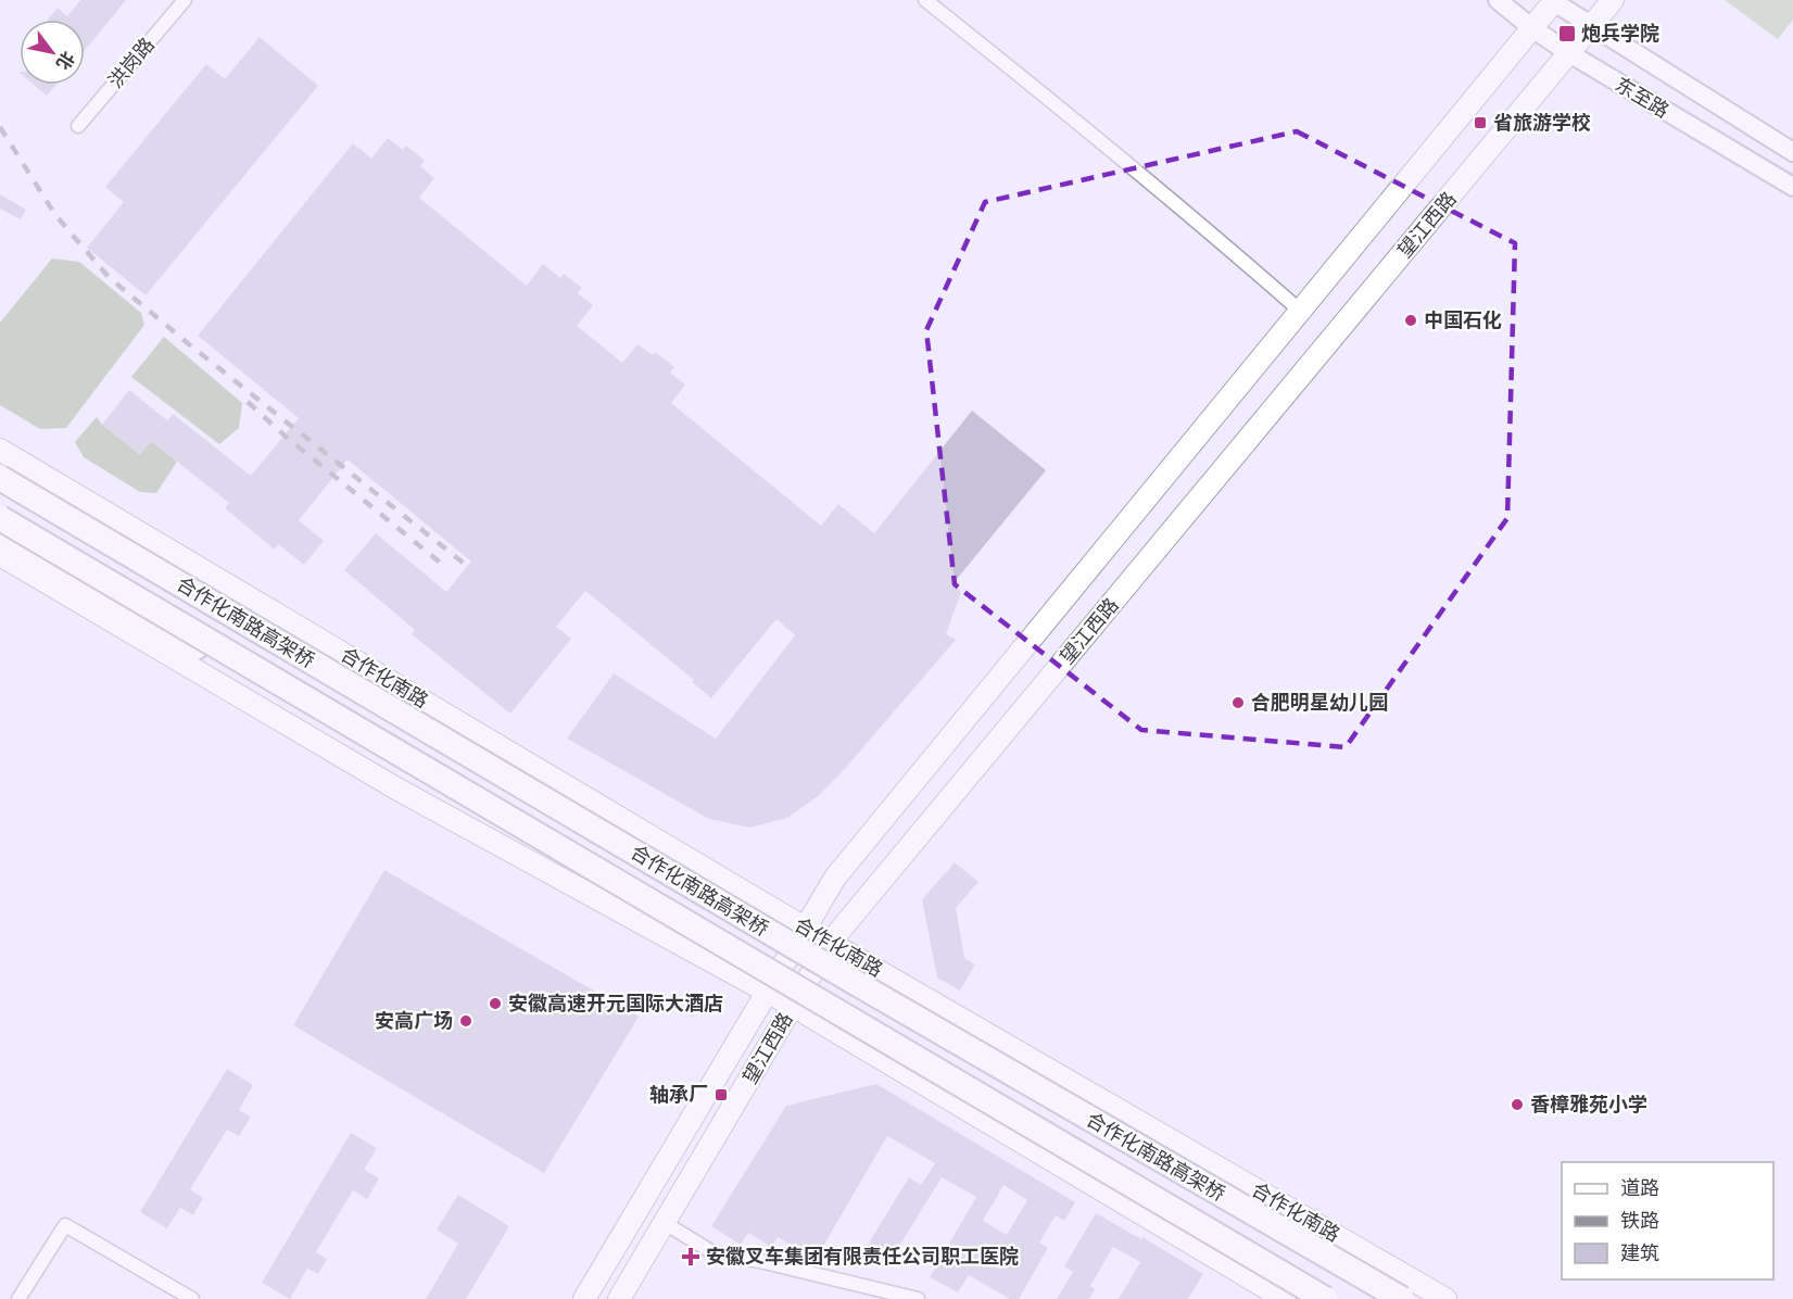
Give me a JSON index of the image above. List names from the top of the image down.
{
  "streets": {
    "highway": ["合作化南路高架桥"],
    "main road": ["望江西路", "合作化南路"],
    "street": ["洪岗路", "东至路"]
  },
  "crossings": [
    ["东至路", "望江西路"],
    ["望江西路", "合作化南路"]
  ],
  "places": {
    "transit": ["炮兵学院", "省旅游学校", "轴承厂"],
    "other": [
      "中国石化",
      "合肥明星幼儿园",
      "安徽高速开元国际大酒店",
      "安高广场",
      "香樟雅苑小学"
    ],
    "health": ["安徽叉车集团有限责任公司职工医院"]
  },
  "legend": ["道路", "铁路", "建筑"],
  "north": "bottom right"
}
